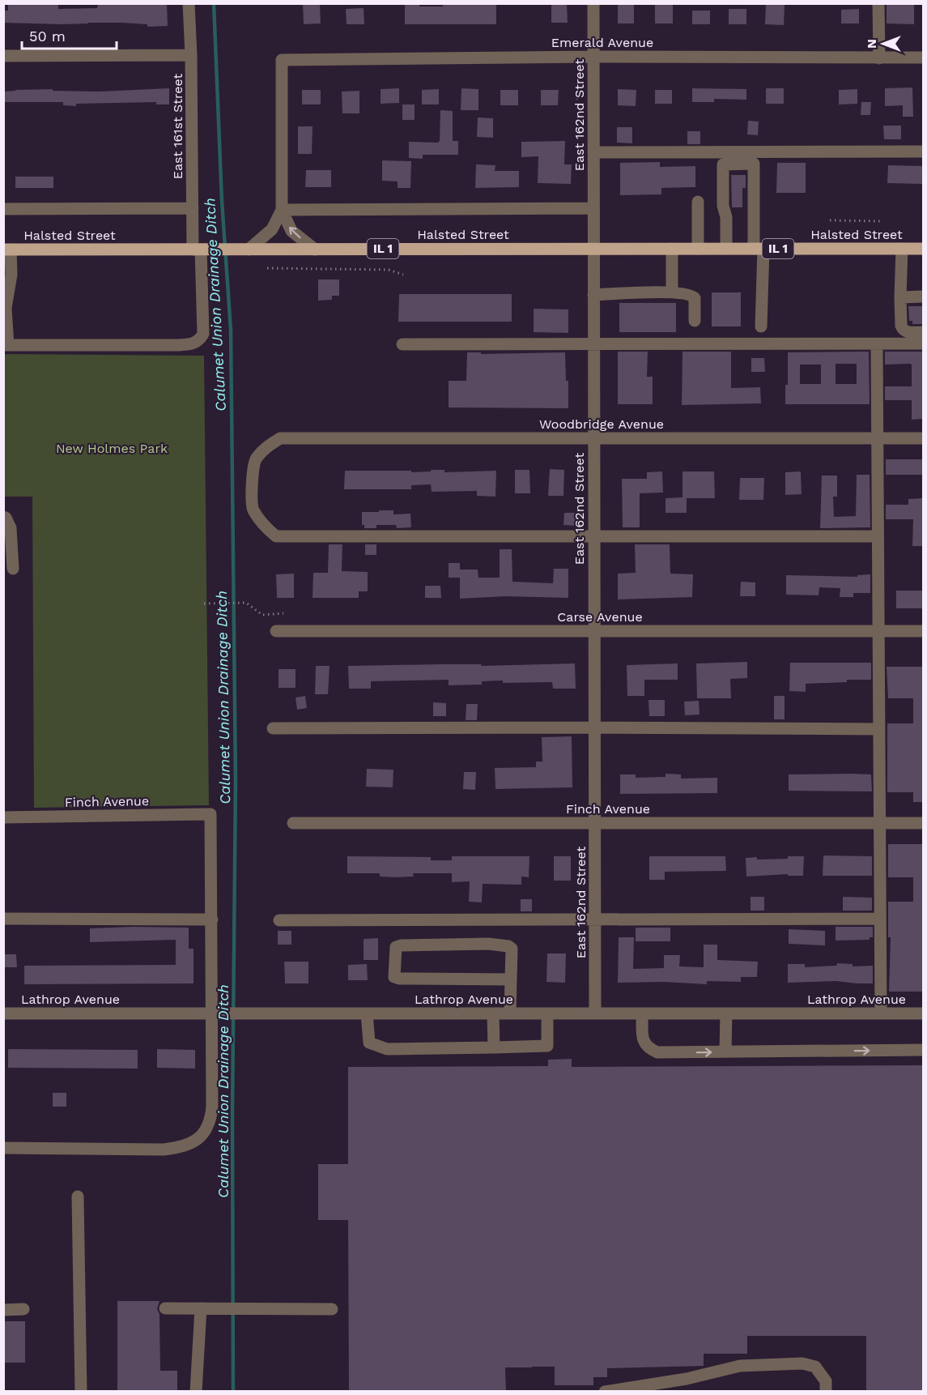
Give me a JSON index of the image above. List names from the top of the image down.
{
  "streets": {
    "main road": ["Halsted Street", "IL 1"],
    "street": [
      "Emerald Avenue",
      "East 162nd Street",
      "East 161st Street",
      "Woodbridge Avenue",
      "Carse Avenue",
      "Finch Avenue",
      "Lathrop Avenue"
    ]
  },
  "crossings": [
    ["Emerald Avenue", "East 162nd Street"],
    ["Emerald Avenue", "Halsted Street"],
    ["East 162nd Street", "Halsted Street"],
    ["East 162nd Street", "Woodbridge Avenue"],
    ["East 162nd Street", "Carse Avenue"],
    ["East 162nd Street", "Finch Avenue"],
    ["East 162nd Street", "Lathrop Avenue"],
    ["East 161st Street", "Halsted Street"]
  ],
  "water": ["Calumet Union Drainage Ditch"],
  "parks": ["New Holmes Park"],
  "scale_bar": "50 m",
  "north": "left"
}
